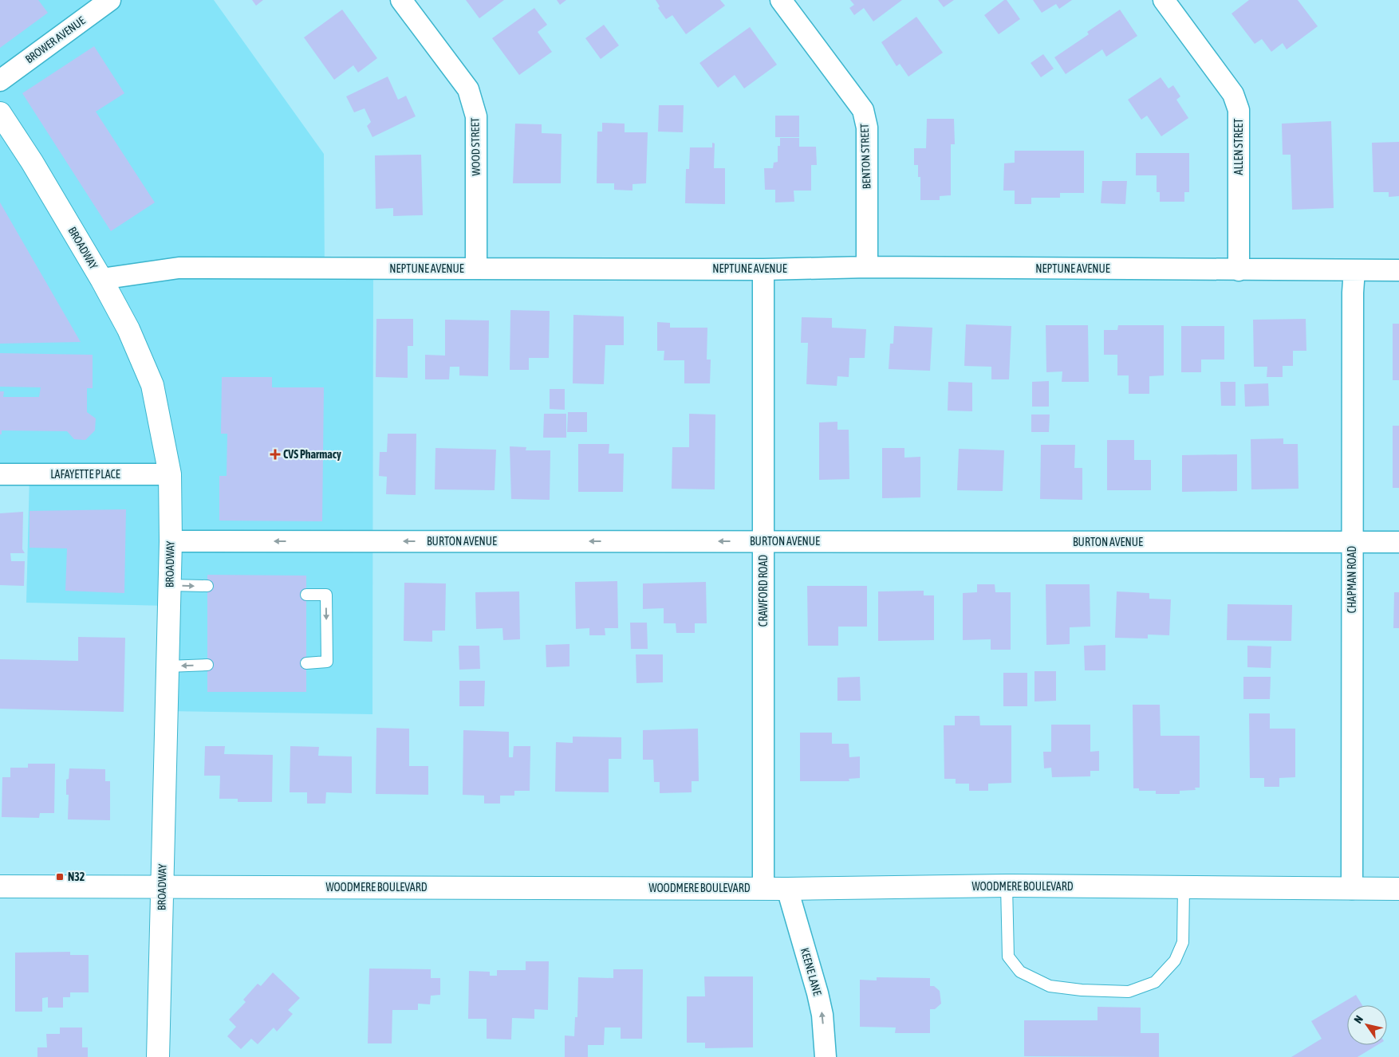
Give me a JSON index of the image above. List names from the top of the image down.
{
  "streets": {
    "street": [
      "BROWER AVENUE",
      "WOOD STREET",
      "ALLEN STREET",
      "BENTON STREET",
      "BROADWAY",
      "NEPTUNE AVENUE",
      "LAFAYETTE PLACE",
      "BURTON AVENUE",
      "CHAPMAN ROAD",
      "CRAWFORD ROAD",
      "WOODMERE BOULEVARD",
      "KEENE LANE"
    ]
  },
  "crossings": [
    ["WOOD STREET", "NEPTUNE AVENUE"],
    ["ALLEN STREET", "NEPTUNE AVENUE"],
    ["BENTON STREET", "NEPTUNE AVENUE"],
    ["BROADWAY", "NEPTUNE AVENUE"],
    ["BROADWAY", "LAFAYETTE PLACE"],
    ["BROADWAY", "BURTON AVENUE"],
    ["BROADWAY", "WOODMERE BOULEVARD"],
    ["NEPTUNE AVENUE", "CHAPMAN ROAD"],
    ["NEPTUNE AVENUE", "CRAWFORD ROAD"],
    ["BURTON AVENUE", "CHAPMAN ROAD"],
    ["BURTON AVENUE", "CRAWFORD ROAD"],
    ["CHAPMAN ROAD", "WOODMERE BOULEVARD"],
    ["CRAWFORD ROAD", "WOODMERE BOULEVARD"],
    ["WOODMERE BOULEVARD", "KEENE LANE"]
  ],
  "one_way": ["BURTON AVENUE", "KEENE LANE"],
  "places": {
    "health": ["CVS Pharmacy"],
    "transit": ["N32"]
  },
  "north": "top left"
}
